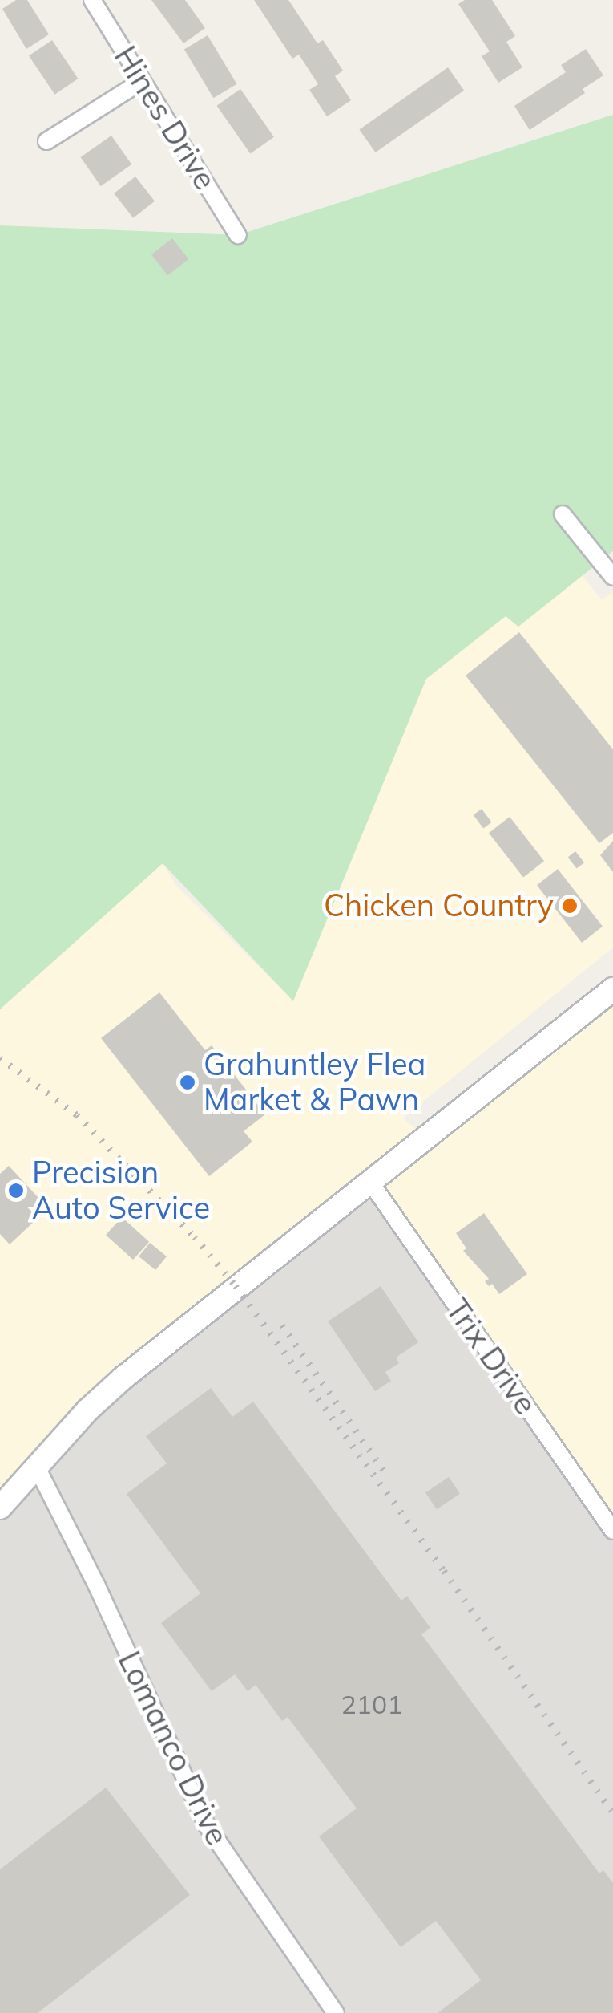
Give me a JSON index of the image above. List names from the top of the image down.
{
  "streets": {
    "street": ["Hines Drive", "Trix Drive", "Lomanco Drive"]
  },
  "places": ["Chicken Country", "Grahuntley Flea Market & Pawn", "Precision Auto Service"],
  "house_numbers": ["2101"]
}
